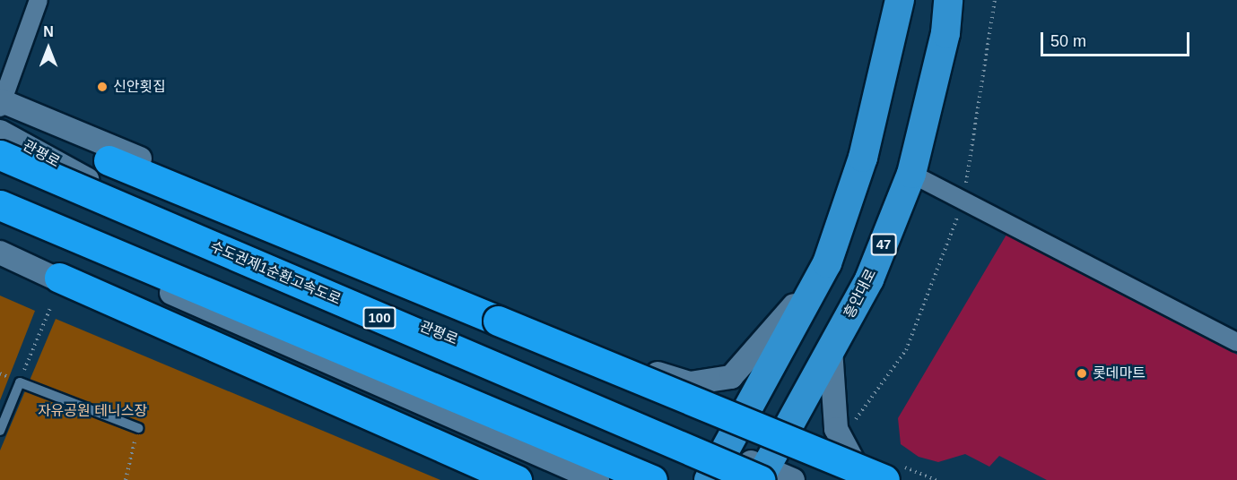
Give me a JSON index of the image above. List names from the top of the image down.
{
  "streets": {
    "highway": ["수도권제1순환고속도로", "100"],
    "main road": ["47", "흥안대로"],
    "street": ["관평로"]
  },
  "crossings": [
    ["관평로", "수도권제1순환고속도로"],
    ["관평로", "흥안대로"],
    ["수도권제1순환고속도로", "흥안대로"]
  ],
  "parks": ["자유공원 테니스장"],
  "places": ["신안횟집", "롯데마트"],
  "scale_bar": "50 m",
  "north": "top"
}
